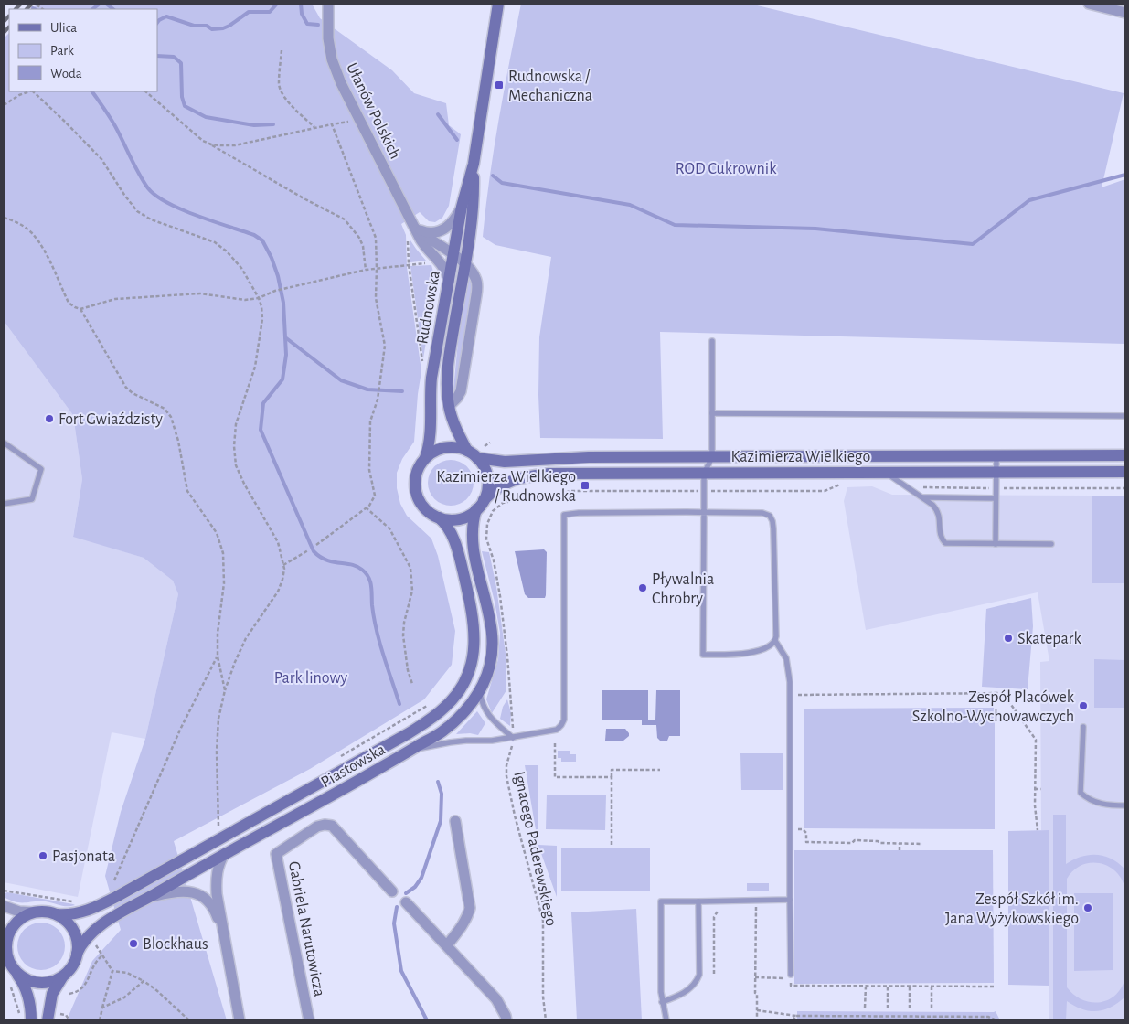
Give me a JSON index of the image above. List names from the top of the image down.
{
  "streets": {
    "main road": ["Rudnowska", "Kazimierza Wielkiego", "Piastowska"],
    "street": ["Ułanów Polskich", "Gabriela Narutowicza"],
    "path": ["Ignacego Paderewskiego"]
  },
  "crossings": [
    ["Ułanów Polskich", "Rudnowska"],
    ["Rudnowska", "Kazimierza Wielkiego"],
    ["Rudnowska", "Piastowska"],
    ["Kazimierza Wielkiego", "Piastowska"]
  ],
  "parks": ["ROD Cukrownik", "Park linowy"],
  "places": {
    "transit": ["Rudnowska / Mechaniczna", "Kazimierza Wielkiego / Rudnowska"],
    "other": [
      "Fort Gwiaździsty",
      "Pływalnia Chrobry",
      "Skatepark",
      "Zespół Placówek Szkolno-Wychowawczych",
      "Pasjonata",
      "Zespół Szkół im. Jana Wyżykowskiego",
      "Blockhaus"
    ]
  },
  "legend": ["Ulica", "Park", "Woda"]
}
